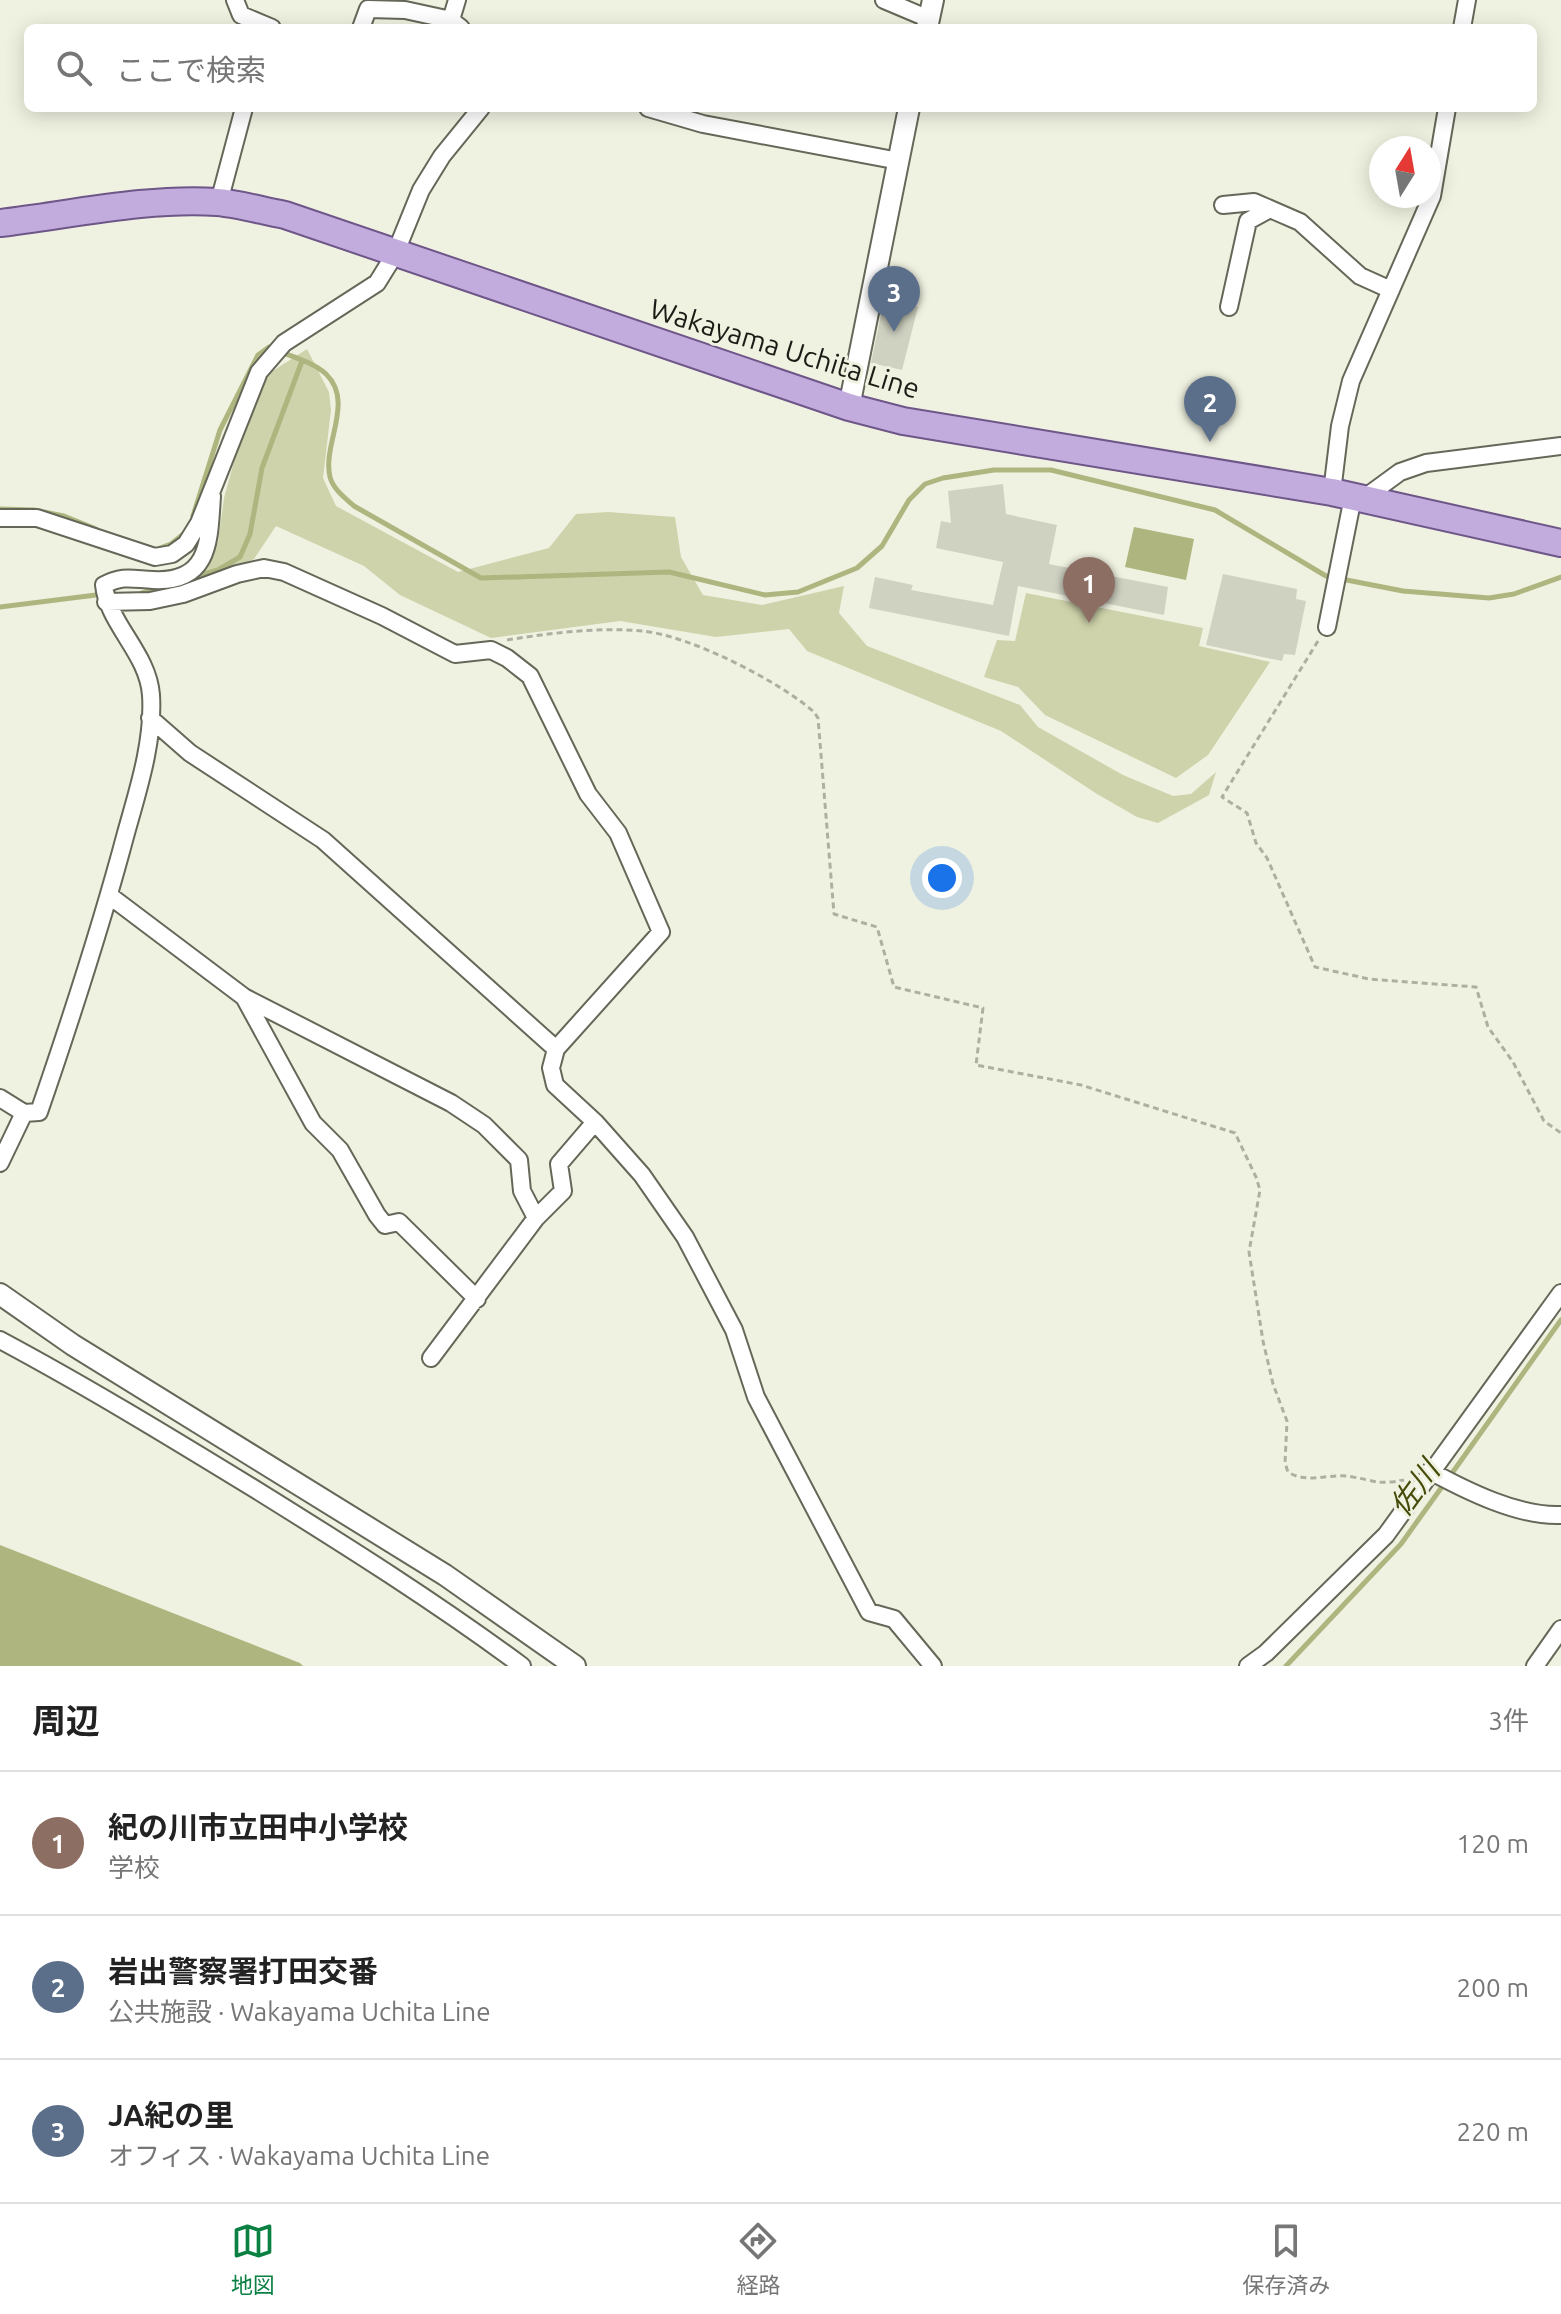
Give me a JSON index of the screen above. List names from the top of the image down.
{
  "streets": {
    "main road": ["Wakayama Uchita Line"]
  },
  "water": ["佐川"],
  "north": "top",
  "page": {
    "search": "ここで検索",
    "pins": ["3", "2", "1"],
    "heading": ["周辺", "3件"],
    "list": [
      {
        "mark": "1",
        "name": "紀の川市立田中小学校",
        "note": "学校",
        "value": "120 m"
      },
      {
        "mark": "2",
        "name": "岩出警察署打田交番",
        "note": "公共施設 · Wakayama Uchita Line",
        "value": "200 m"
      },
      {
        "mark": "3",
        "name": "JA紀の里",
        "note": "オフィス · Wakayama Uchita Line",
        "value": "220 m"
      }
    ],
    "nav": ["地図", "経路", "保存済み"]
  }
}
